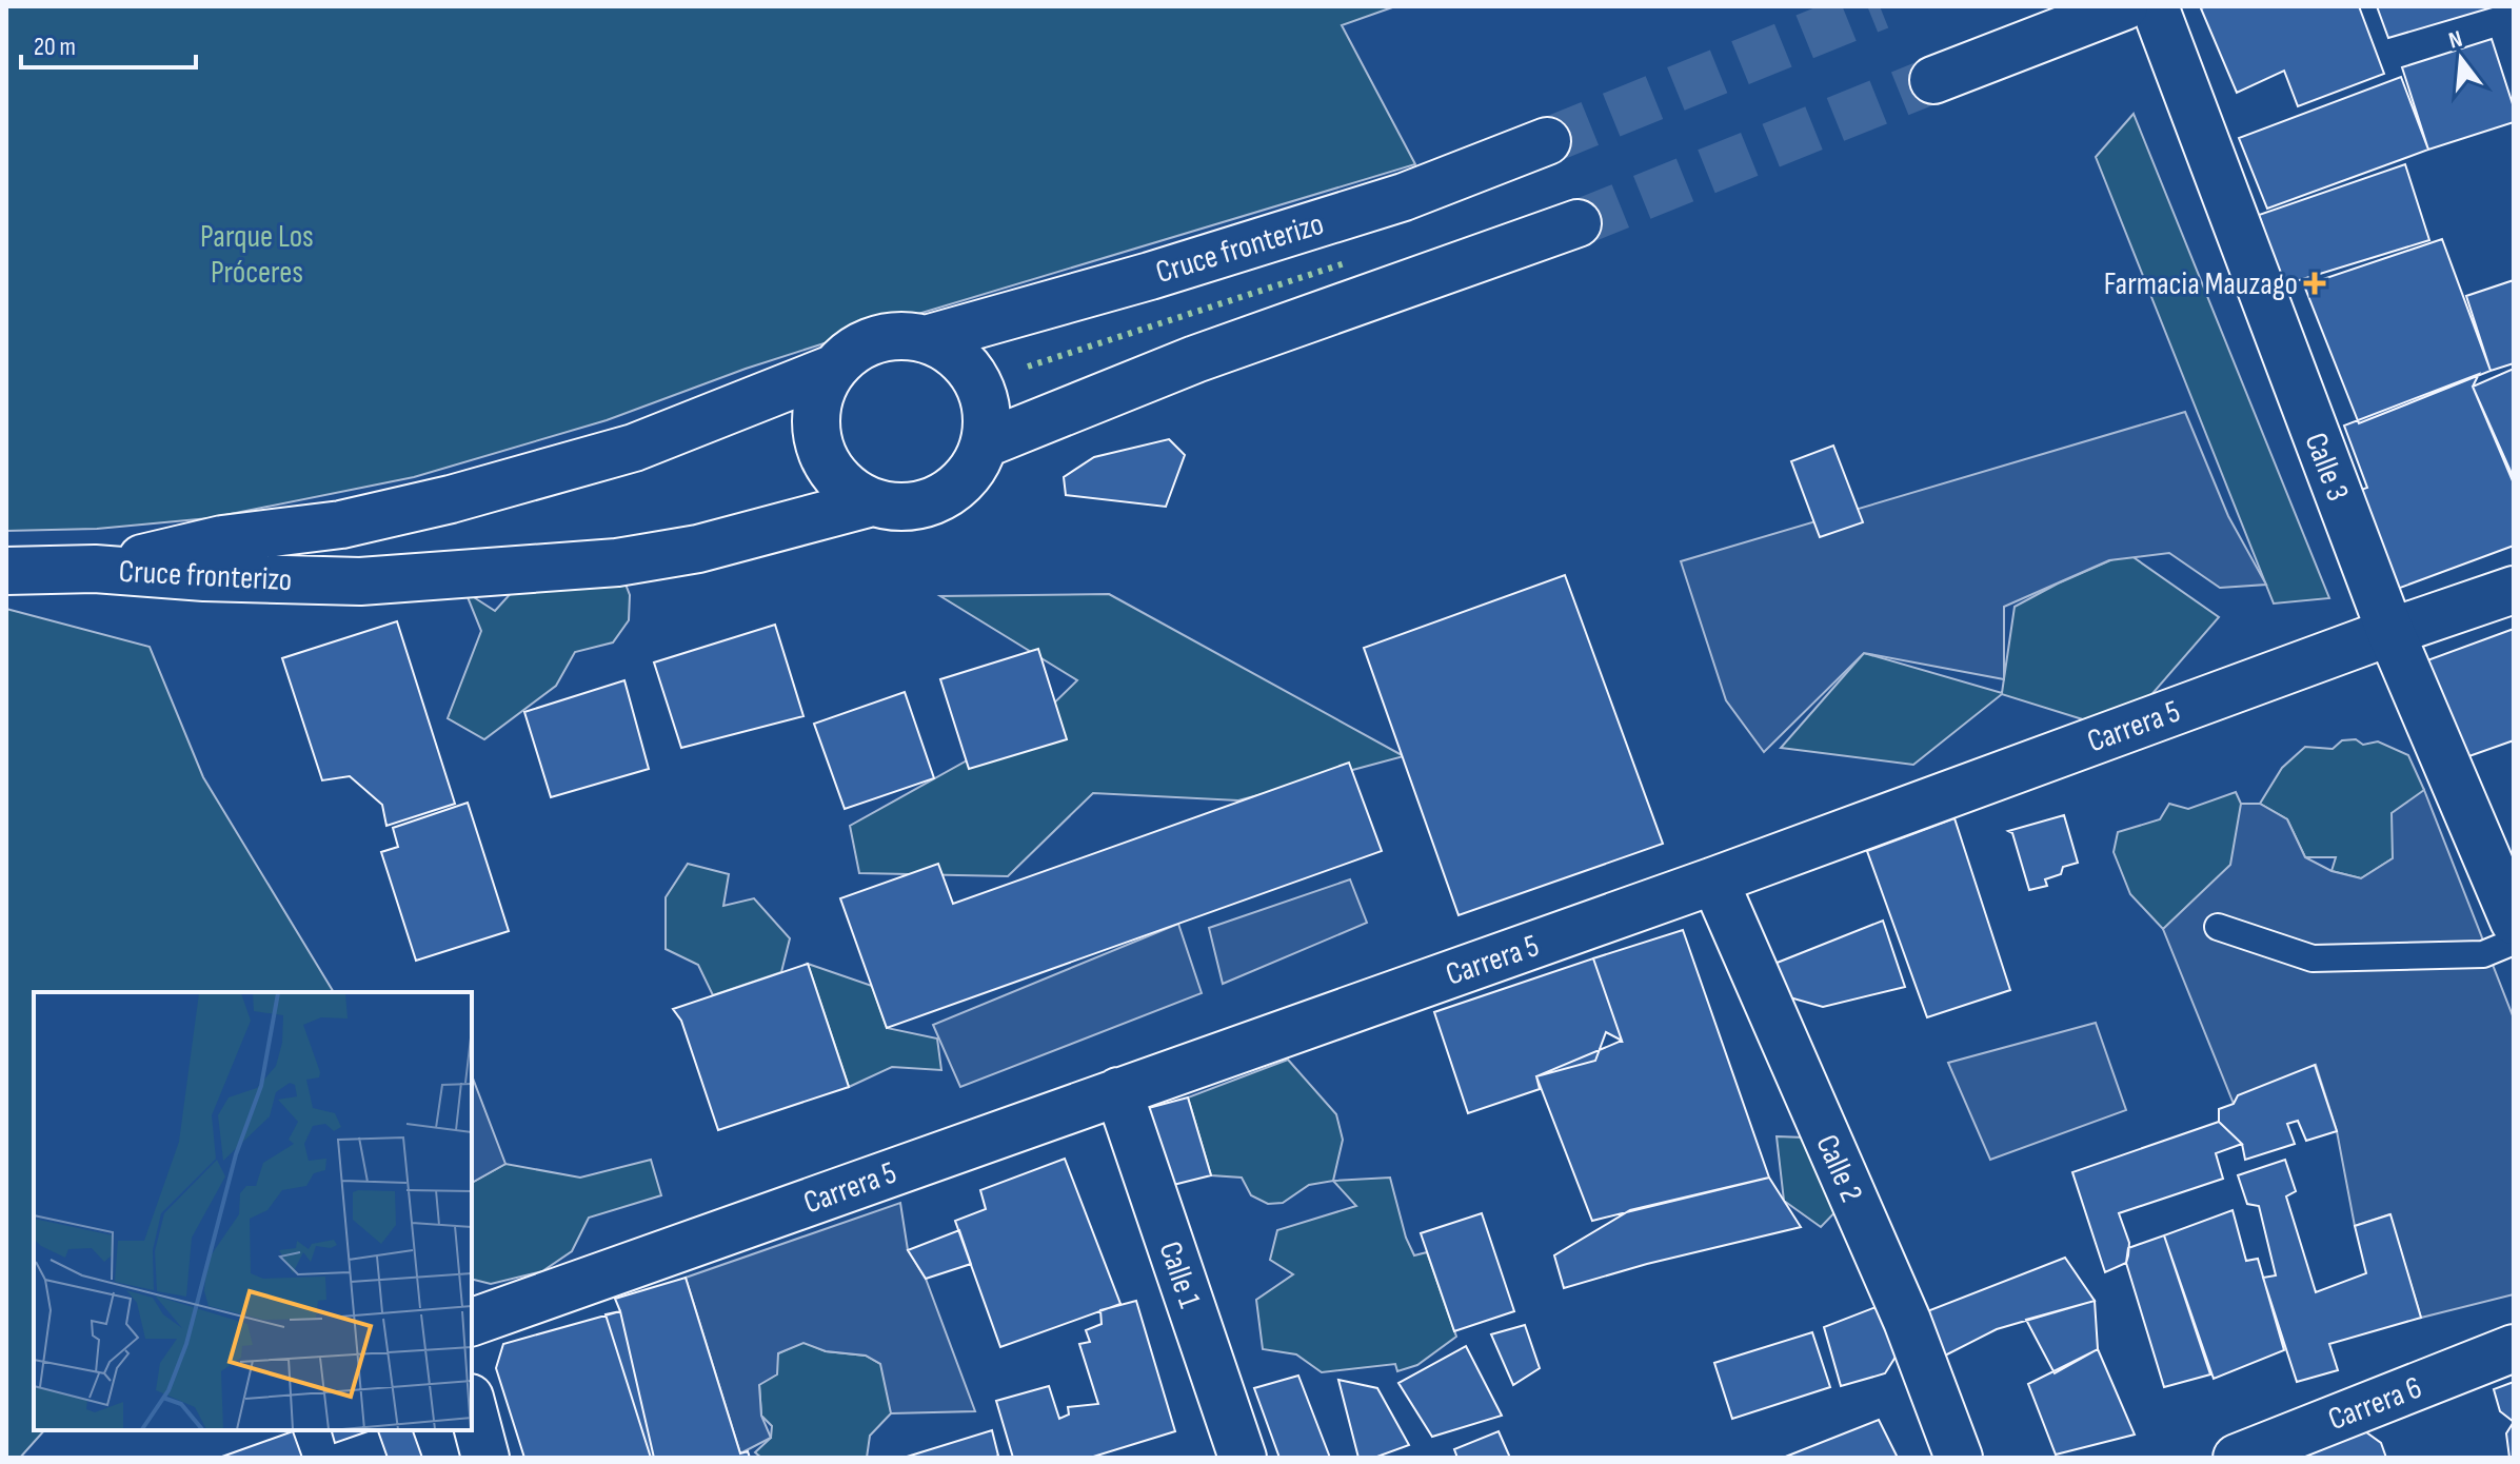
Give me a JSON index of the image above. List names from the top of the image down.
{
  "streets": {
    "main road": [
      "Cruce fronterizo",
      "Calle 3",
      "Carrera 5",
      "Calle 2",
      "Calle 1",
      "Carrera 6"
    ]
  },
  "crossings": [
    ["Calle 3", "Carrera 5"],
    ["Carrera 5", "Calle 2"],
    ["Carrera 5", "Calle 1"]
  ],
  "parks": ["Parque Los Próceres"],
  "places": {
    "health": ["Farmacia Mauzago"]
  },
  "scale_bar": "20 m",
  "north": "top"
}
